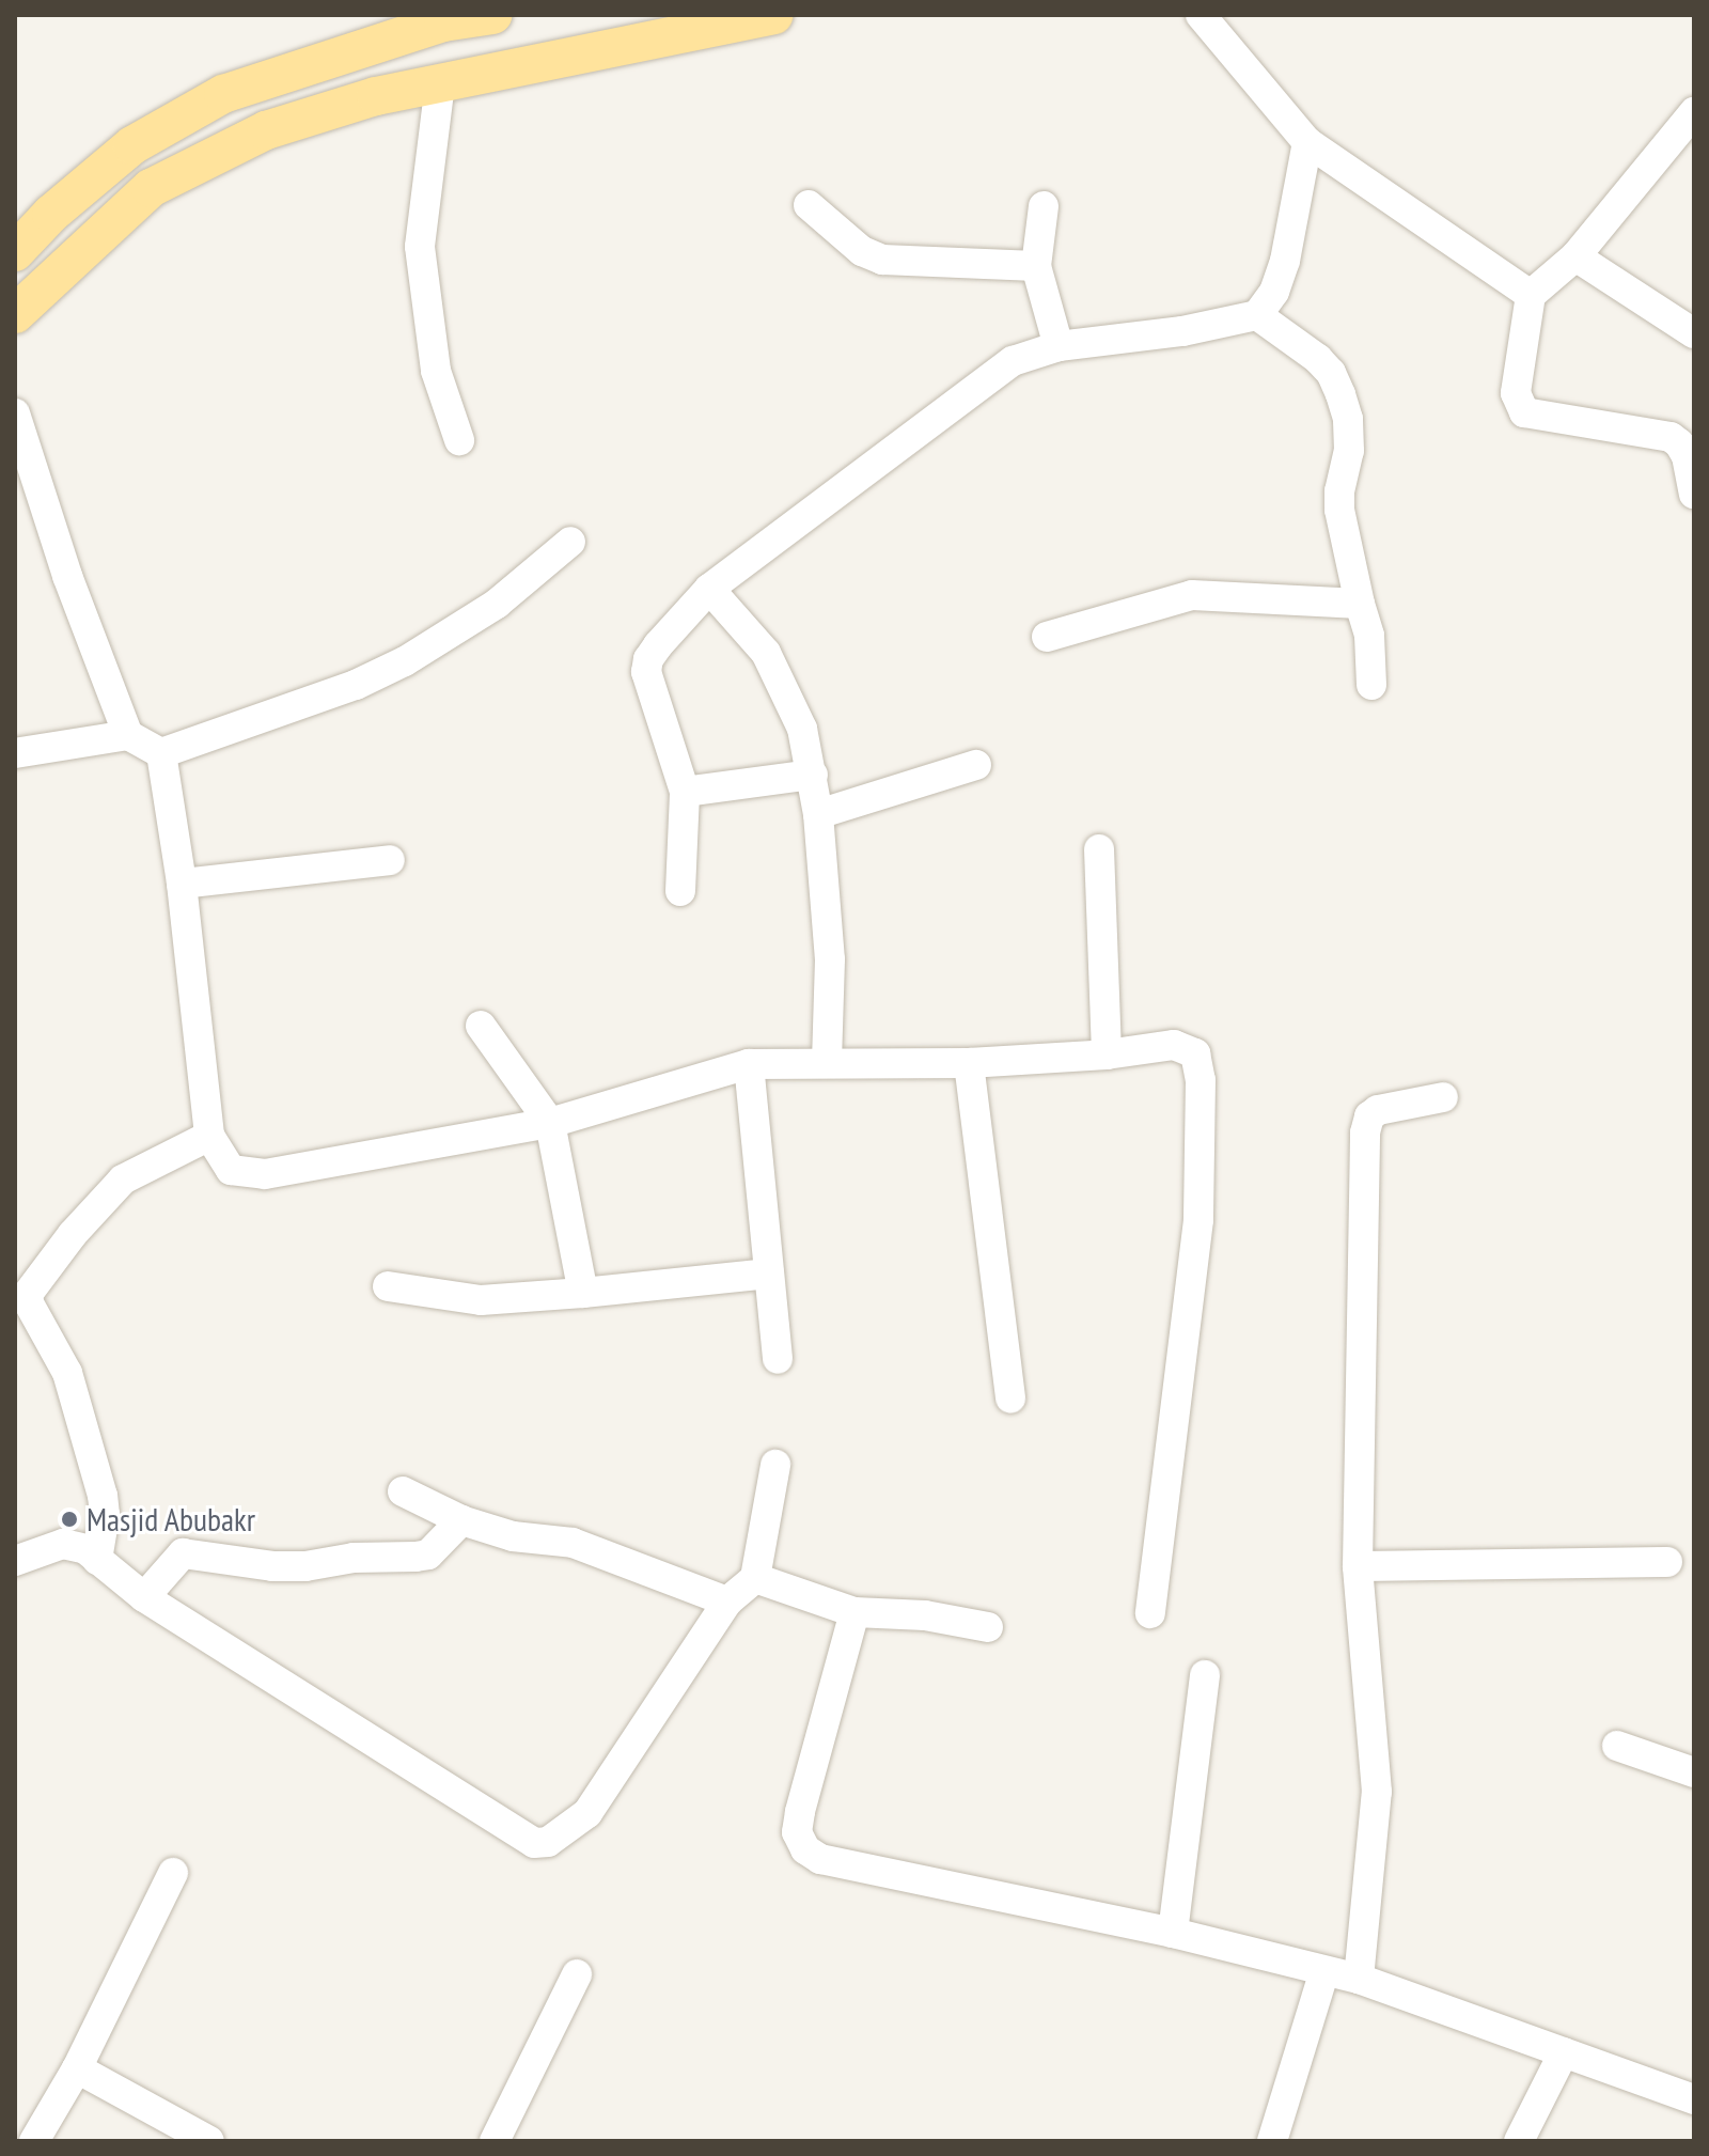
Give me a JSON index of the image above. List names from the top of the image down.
{
  "places": ["Masjid Abubakr"]
}
